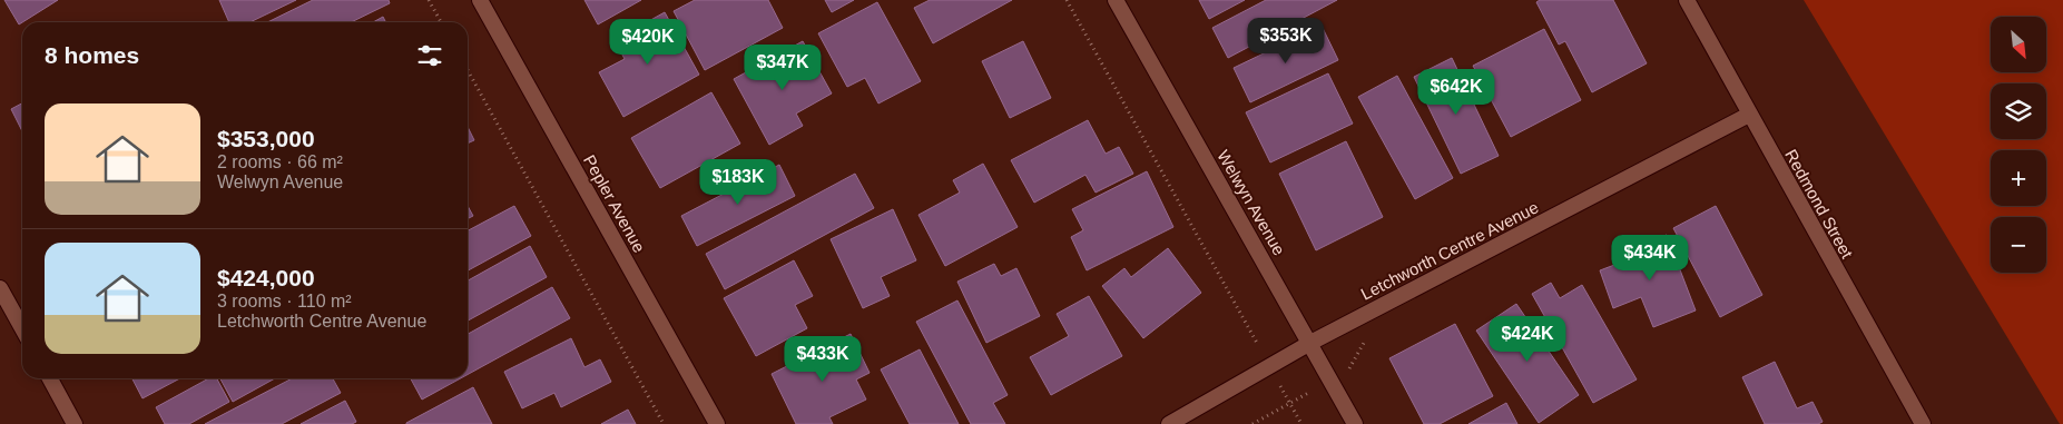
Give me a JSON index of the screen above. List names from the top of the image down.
{
  "streets": {
    "street": [
      "Welwyn Avenue",
      "Pepler Avenue",
      "Redmond Street",
      "Letchworth Centre Avenue"
    ]
  },
  "crossings": [
    ["Welwyn Avenue", "Letchworth Centre Avenue"],
    ["Redmond Street", "Letchworth Centre Avenue"]
  ],
  "north": "bottom right",
  "page": {
    "map_buttons": ["+", "−"],
    "price": [
      "$353K",
      "$420K",
      "$347K",
      "$642K",
      "$183K",
      "$434K",
      "$424K",
      "$433K"
    ],
    "heading": "8 homes",
    "list": [
      {
        "name": "$353,000",
        "note": "2 rooms · 66 m² · Welwyn Avenue"
      },
      {
        "name": "$424,000",
        "note": "3 rooms · 110 m² · Letchworth Centre Avenue"
      }
    ]
  }
}
